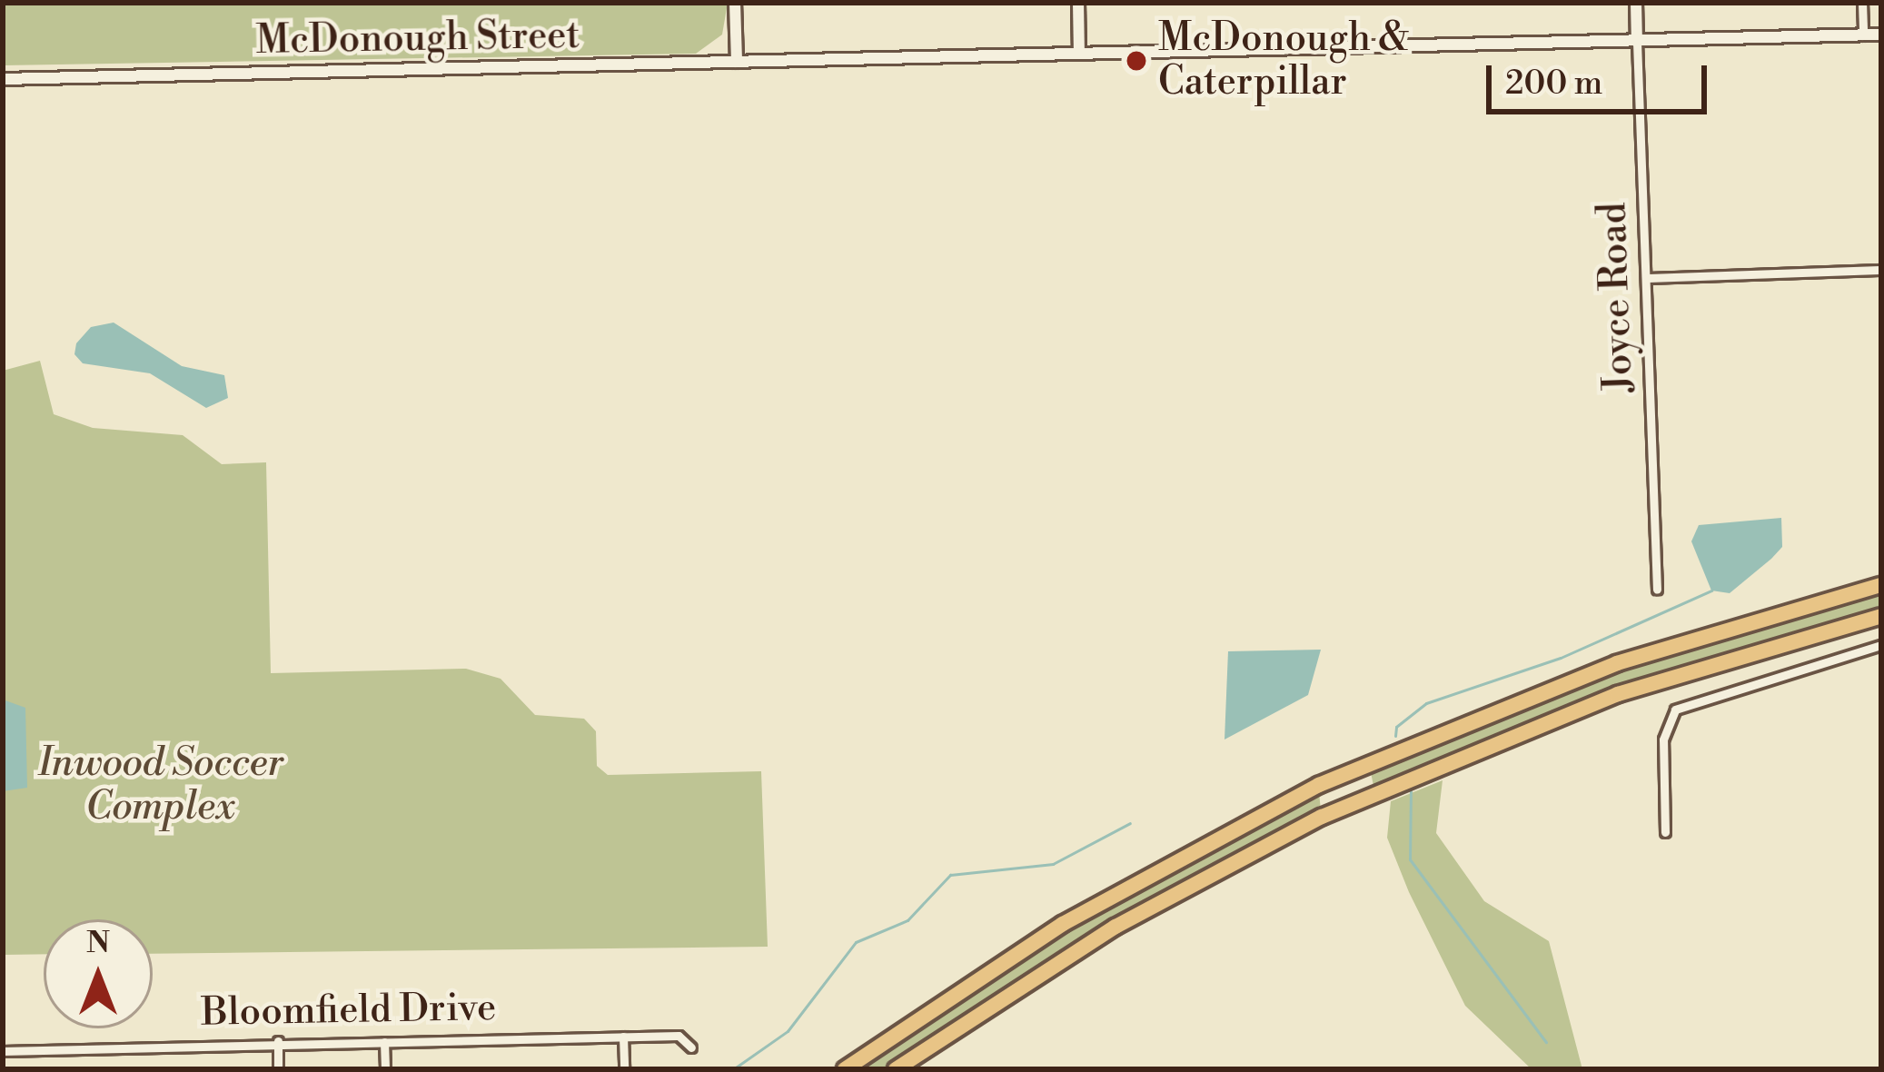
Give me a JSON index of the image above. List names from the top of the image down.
{
  "streets": {
    "street": ["McDonough Street", "Joyce Road", "Bloomfield Drive"]
  },
  "crossings": [
    ["McDonough Street", "Joyce Road"]
  ],
  "parks": ["Inwood Soccer Complex"],
  "places": ["McDonough & Caterpillar"],
  "scale_bar": "200 m",
  "north": "top"
}
